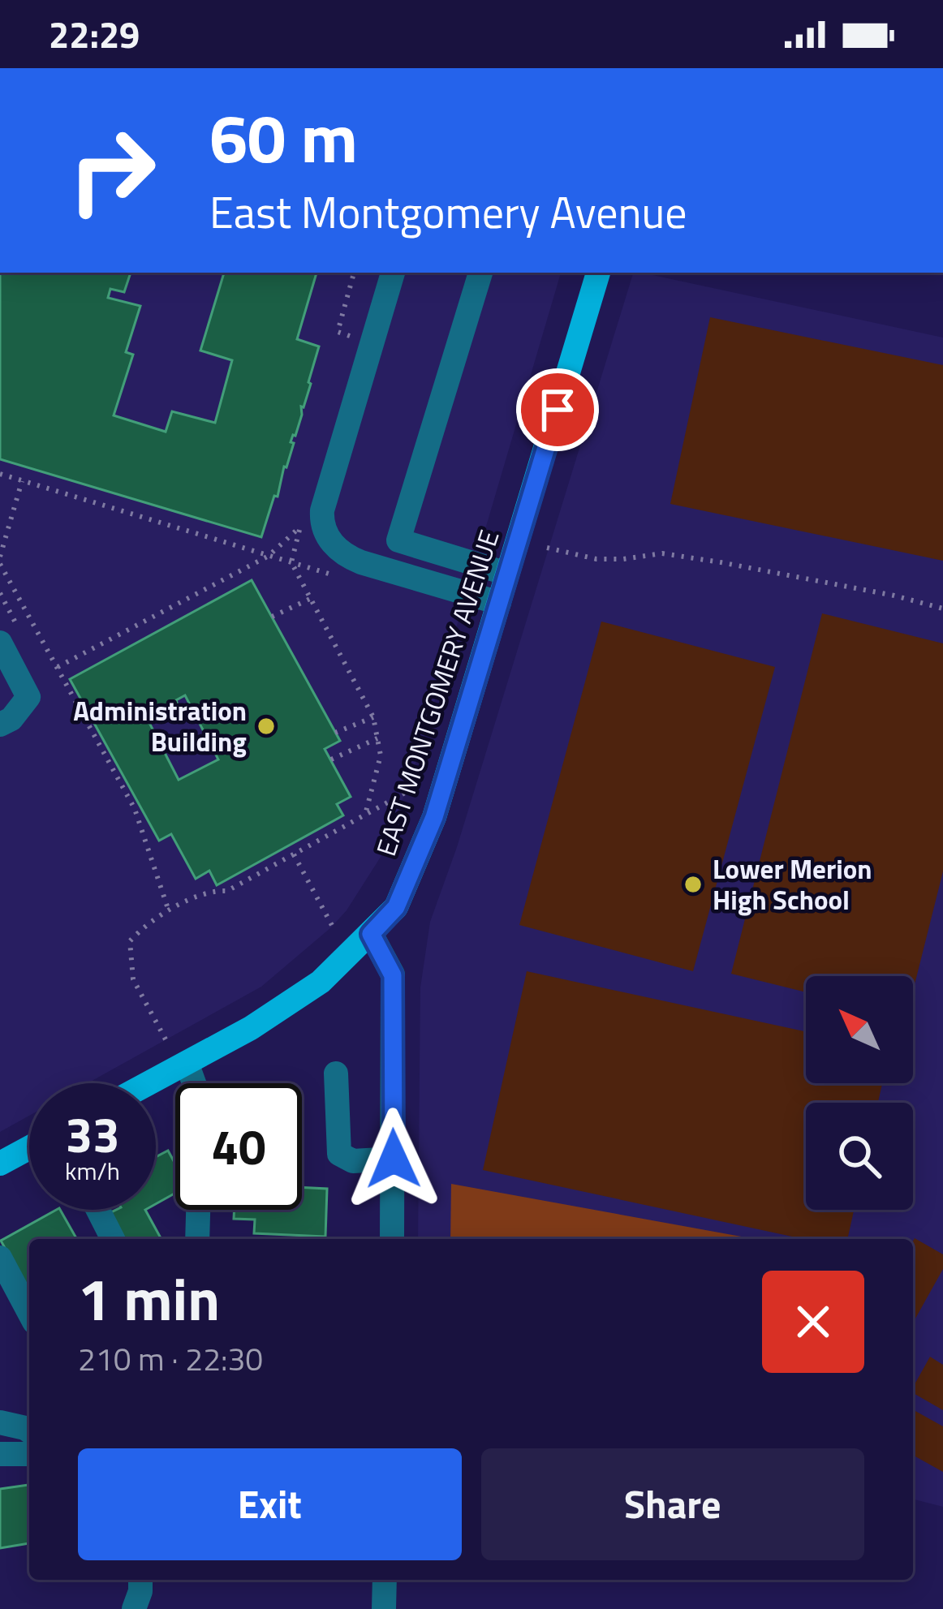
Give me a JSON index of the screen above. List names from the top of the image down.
{
  "streets": {
    "main road": ["EAST MONTGOMERY AVENUE"]
  },
  "places": ["Administration Building", "Lower Merion High School"],
  "north": "top left",
  "page": {
    "status": "22:29",
    "turn": ["60 m", "East Montgomery Avenue"],
    "speed": "33 km/h",
    "limit": "40",
    "heading": ["1 min", "210 m · 22:30"],
    "buttons": ["Exit", "Share"]
  }
}
